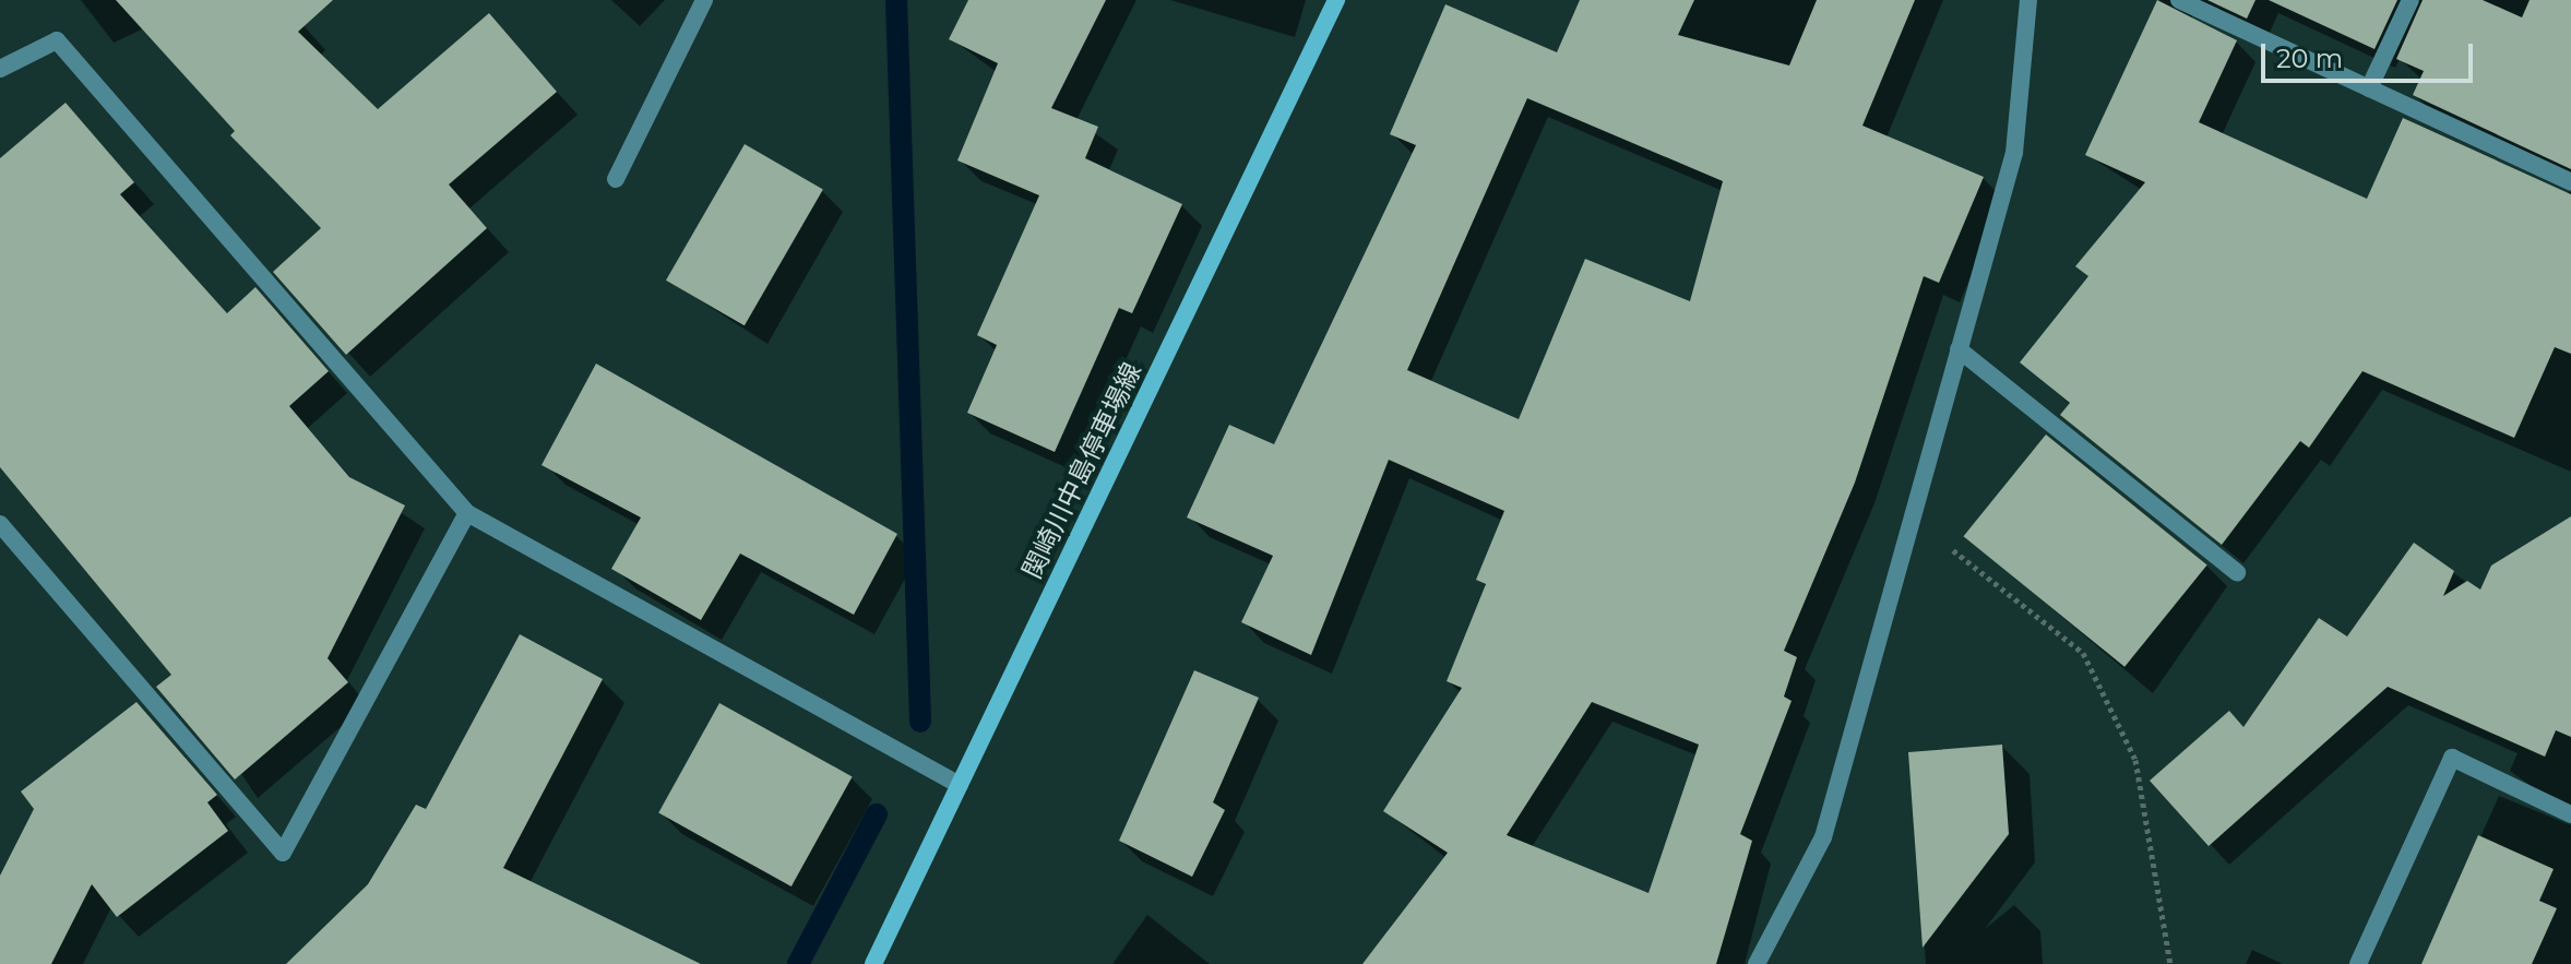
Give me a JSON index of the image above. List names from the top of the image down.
{
  "streets": {
    "main road": ["関崎川中島停車場線"]
  },
  "scale_bar": "20 m"
}
